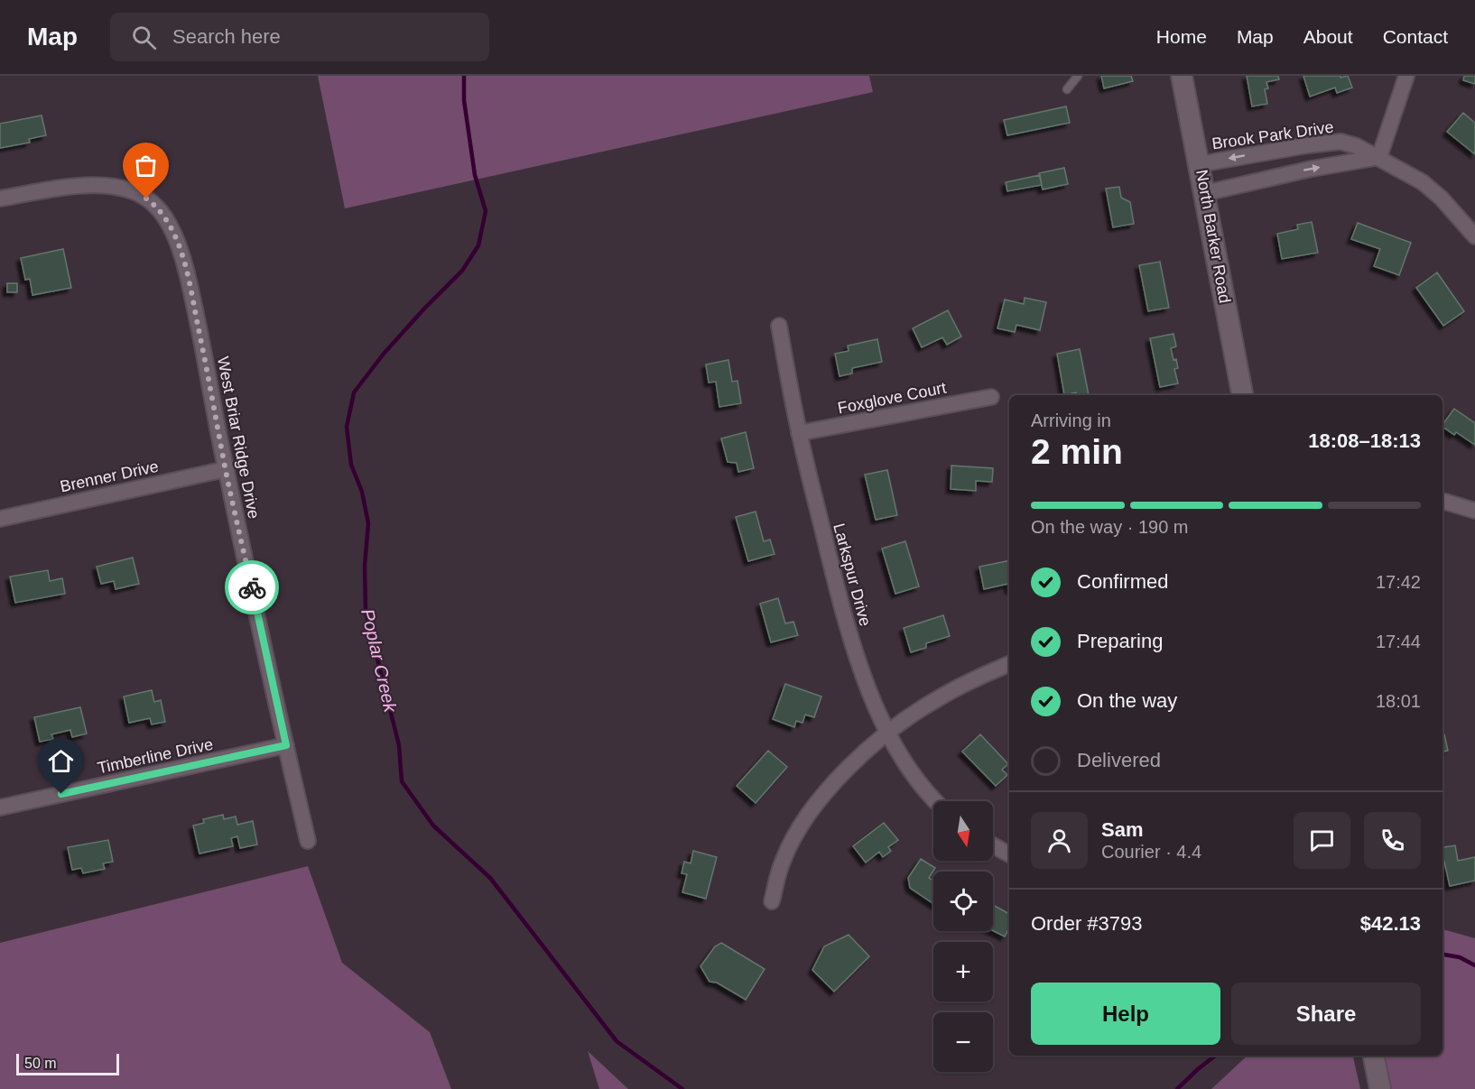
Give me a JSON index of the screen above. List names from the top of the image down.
{
  "streets": {
    "main road": ["North Barker Road"],
    "street": [
      "Brook Park Drive",
      "Foxglove Court",
      "West Briar Ridge Drive",
      "Brenner Drive",
      "Larkspur Drive",
      "Timberline Drive"
    ]
  },
  "crossings": [
    ["Brook Park Drive", "North Barker Road"],
    ["Foxglove Court", "Larkspur Drive"],
    ["West Briar Ridge Drive", "Brenner Drive"],
    ["West Briar Ridge Drive", "Timberline Drive"]
  ],
  "water": ["Poplar Creek"],
  "scale_bar": "50 m",
  "north": "bottom",
  "page": {
    "header": "Map",
    "search": "Search here",
    "nav": [
      "Home",
      "Map",
      "About",
      "Contact"
    ],
    "heading": ["2 min", "Arriving in", "18:08–18:13"],
    "panel": [
      "Sam",
      "Courier · 4.4",
      "Order #3793",
      "$42.13"
    ],
    "bar": "On the way · 190 m",
    "list": [
      ["Confirmed", "17:42"],
      ["Preparing", "17:44"],
      ["On the way", "18:01"],
      "Delivered"
    ],
    "map_buttons": ["+", "−"],
    "buttons": ["Help", "Share"],
    "scale": "50 m"
  }
}
